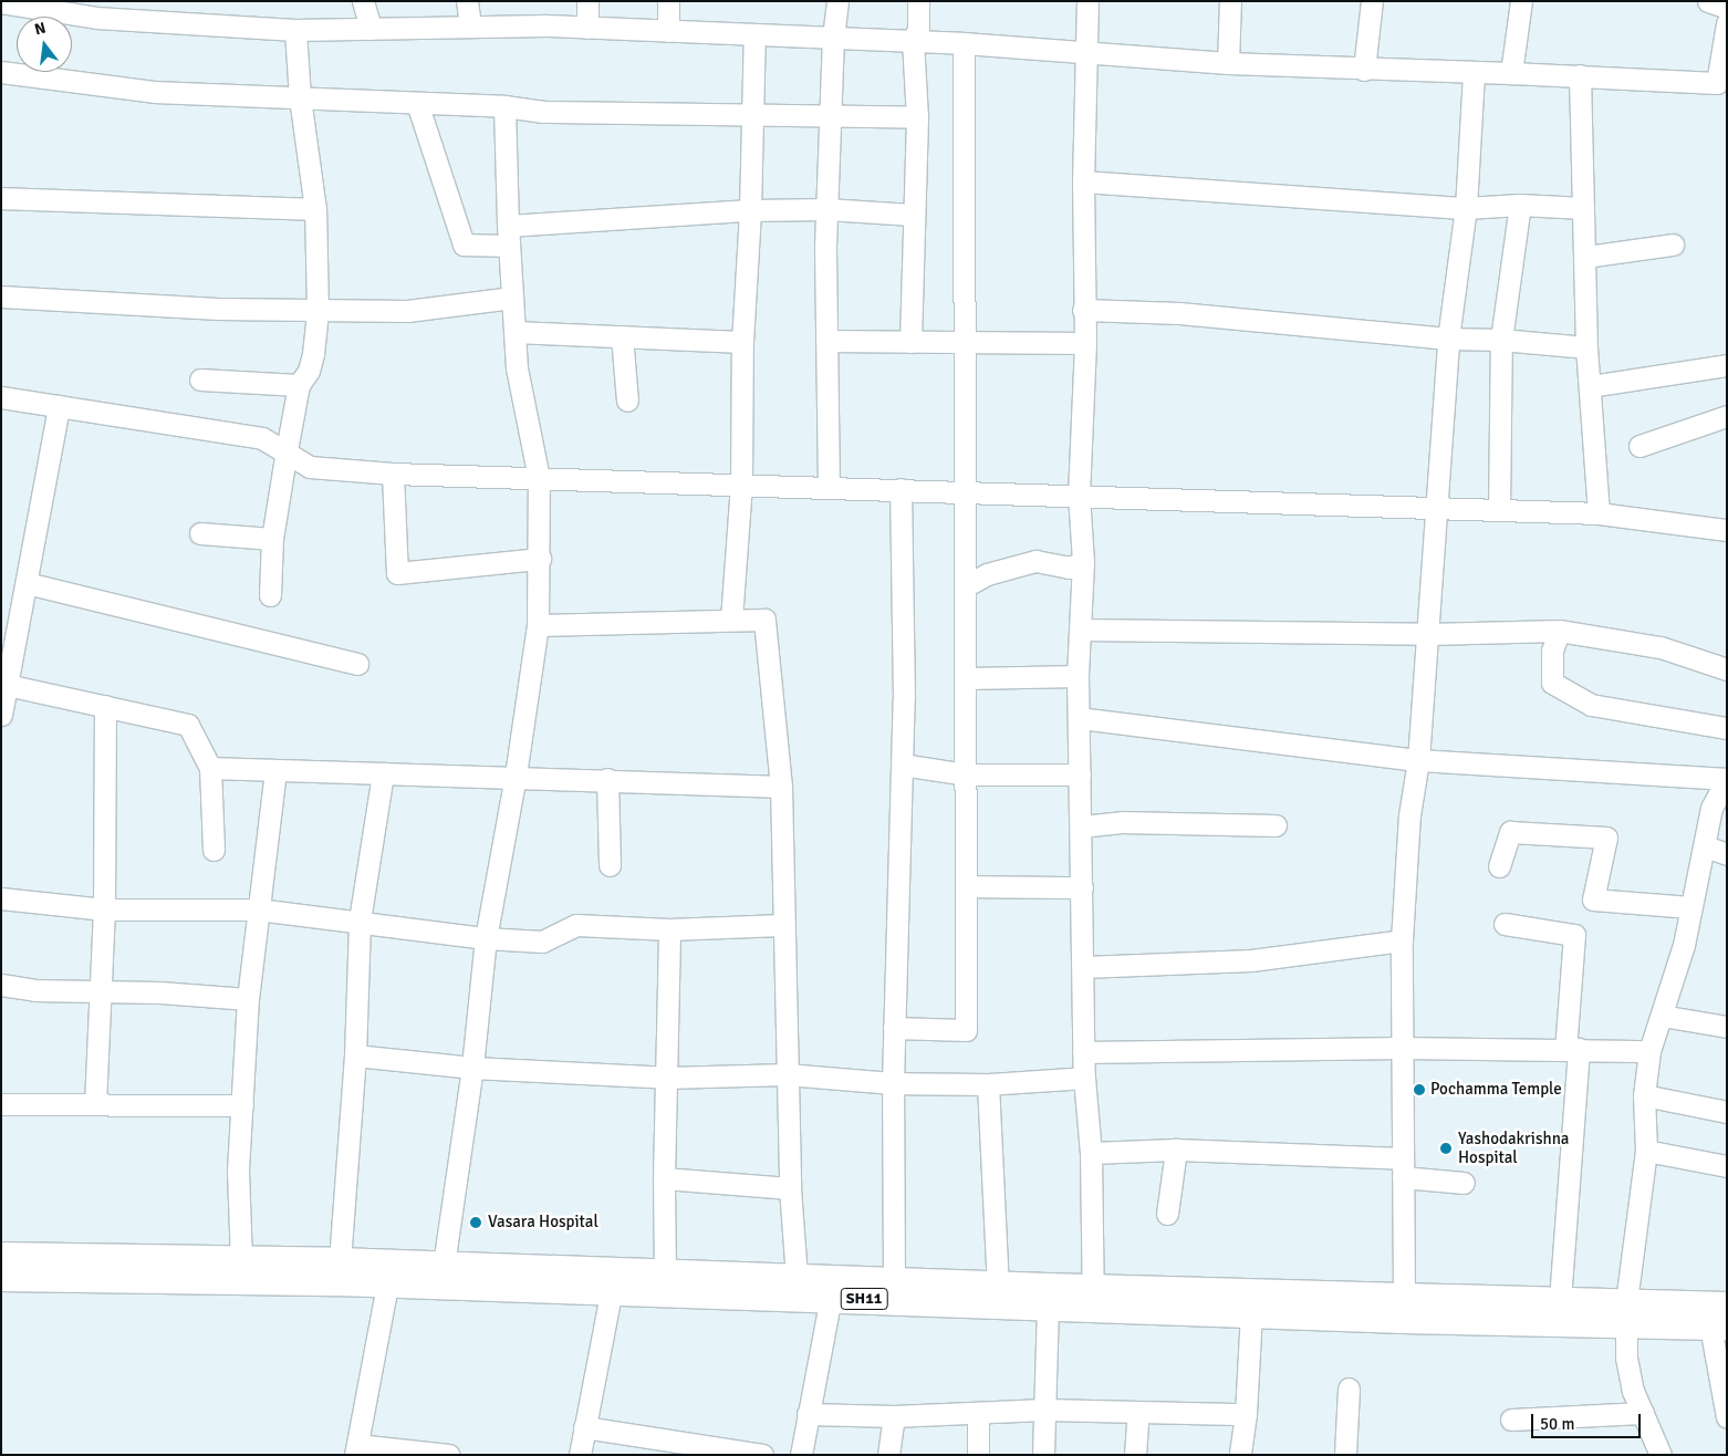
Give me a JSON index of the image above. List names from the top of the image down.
{
  "streets": {
    "main road": ["SH11"]
  },
  "places": ["Pochamma Temple", "Yashodakrishna Hospital", "Vasara Hospital"],
  "scale_bar": "50 m",
  "north": "top"
}
